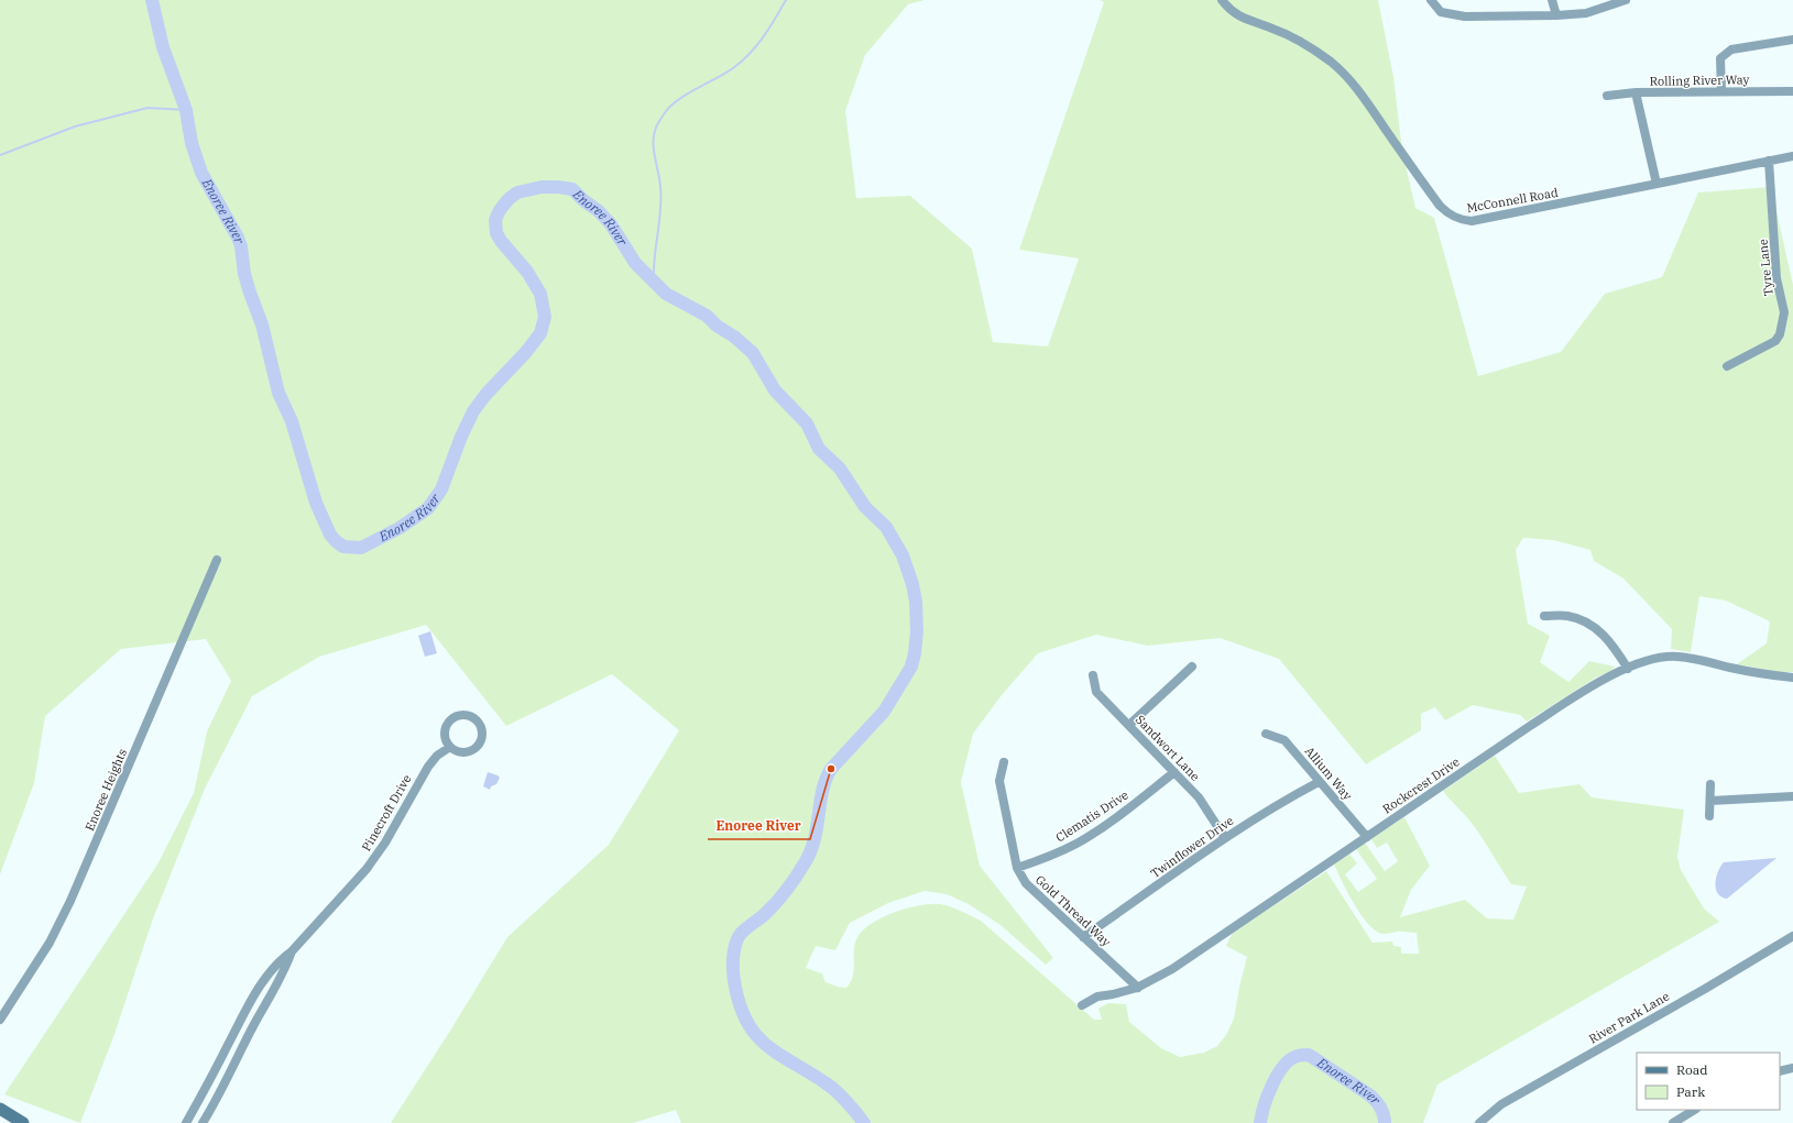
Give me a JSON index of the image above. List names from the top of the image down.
{
  "streets": {
    "street": [
      "Rolling River Way",
      "McConnell Road",
      "Tyre Lane",
      "Sandwort Lane",
      "Allium Way",
      "Rockcrest Drive",
      "Enoree Heights",
      "Pinecroft Drive",
      "Clematis Drive",
      "Twinflower Drive",
      "Gold Thread Way",
      "River Park Lane"
    ]
  },
  "crossings": [
    ["McConnell Road", "Tyre Lane"],
    ["Sandwort Lane", "Clematis Drive"],
    ["Sandwort Lane", "Twinflower Drive"],
    ["Allium Way", "Rockcrest Drive"],
    ["Allium Way", "Twinflower Drive"],
    ["Rockcrest Drive", "Gold Thread Way"],
    ["Clematis Drive", "Gold Thread Way"],
    ["Twinflower Drive", "Gold Thread Way"]
  ],
  "water": ["Enoree River"],
  "places": ["Enoree River"],
  "legend": ["Road", "Park"]
}
